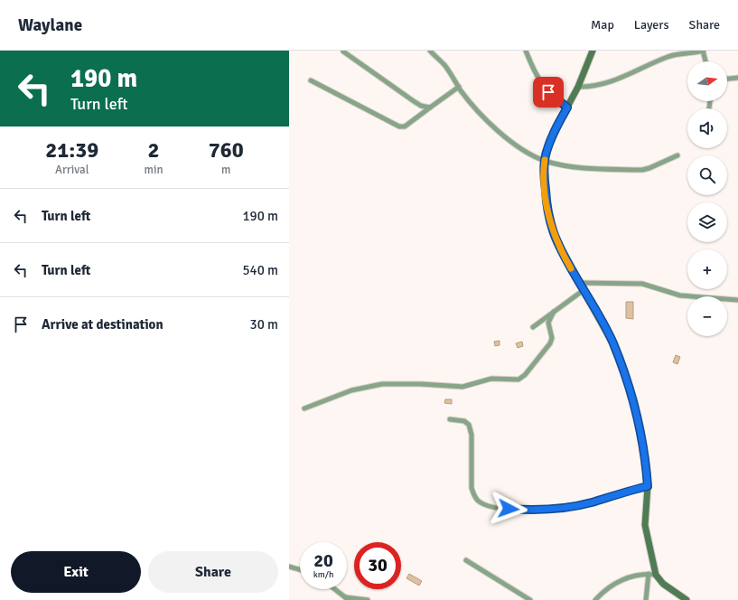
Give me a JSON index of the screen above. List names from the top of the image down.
{
  "north": "right",
  "page": {
    "header": "Waylane",
    "nav": ["Map", "Layers", "Share"],
    "turn": ["190 m", "Turn left"],
    "map_buttons": ["+", "−"],
    "eta": [
      "21:39",
      "Arrival",
      "2",
      "min",
      "760",
      "m"
    ],
    "list": [
      {
        "name": "Turn left",
        "value": "190 m"
      },
      {
        "name": "Turn left",
        "value": "540 m"
      },
      {
        "name": "Arrive at destination",
        "value": "30 m"
      }
    ],
    "speed": "20 km/h",
    "limit": "30",
    "buttons": ["Exit", "Share"]
  }
}
